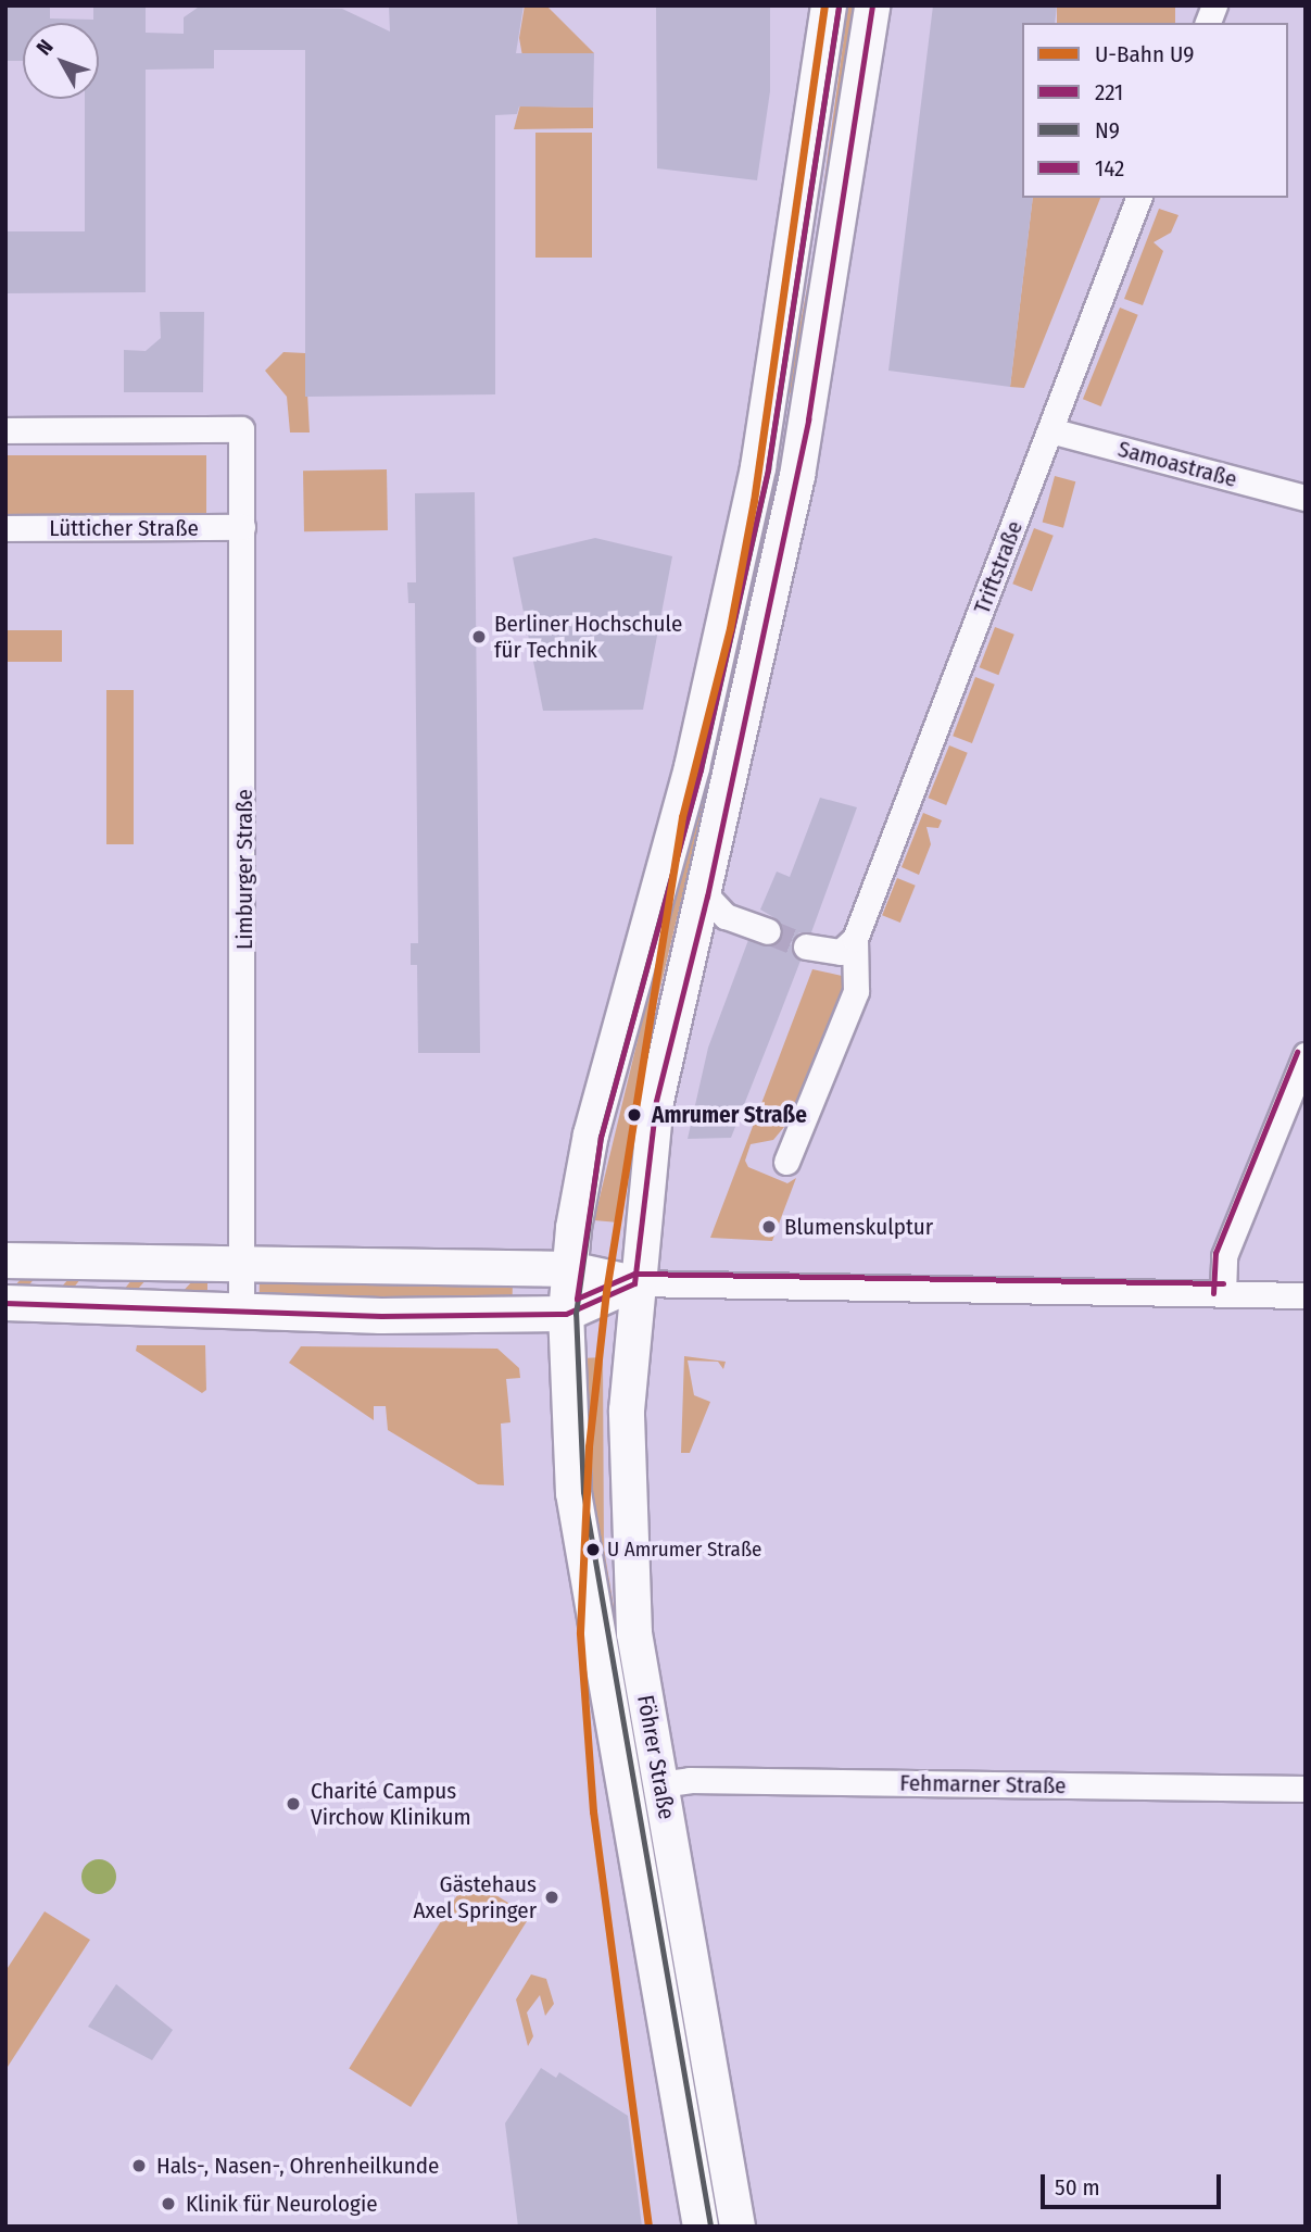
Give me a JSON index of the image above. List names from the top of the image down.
{
  "streets": {
    "main road": ["Föhrer Straße"],
    "street": [
      "Samoastraße",
      "Lütticher Straße",
      "Triftstraße",
      "Limburger Straße",
      "Fehmarner Straße"
    ]
  },
  "crossings": [
    ["Samoastraße", "Triftstraße"],
    ["Lütticher Straße", "Limburger Straße"],
    ["Föhrer Straße", "Fehmarner Straße"]
  ],
  "places": [
    "Berliner Hochschule für Technik",
    "Amrumer Straße",
    "Blumenskulptur",
    "U Amrumer Straße",
    "Charité Campus Virchow Klinikum",
    "Gästehaus Axel Springer",
    "Hals-, Nasen-, Ohrenheilkunde",
    "Klinik für Neurologie"
  ],
  "lines": [
    "metro line U9",
    "transit line 221",
    "transit line N9",
    "transit line 142"
  ],
  "legend": [
    "U-Bahn U9",
    "221",
    "N9",
    "142"
  ],
  "scale_bar": "50 m",
  "north": "top left"
}
